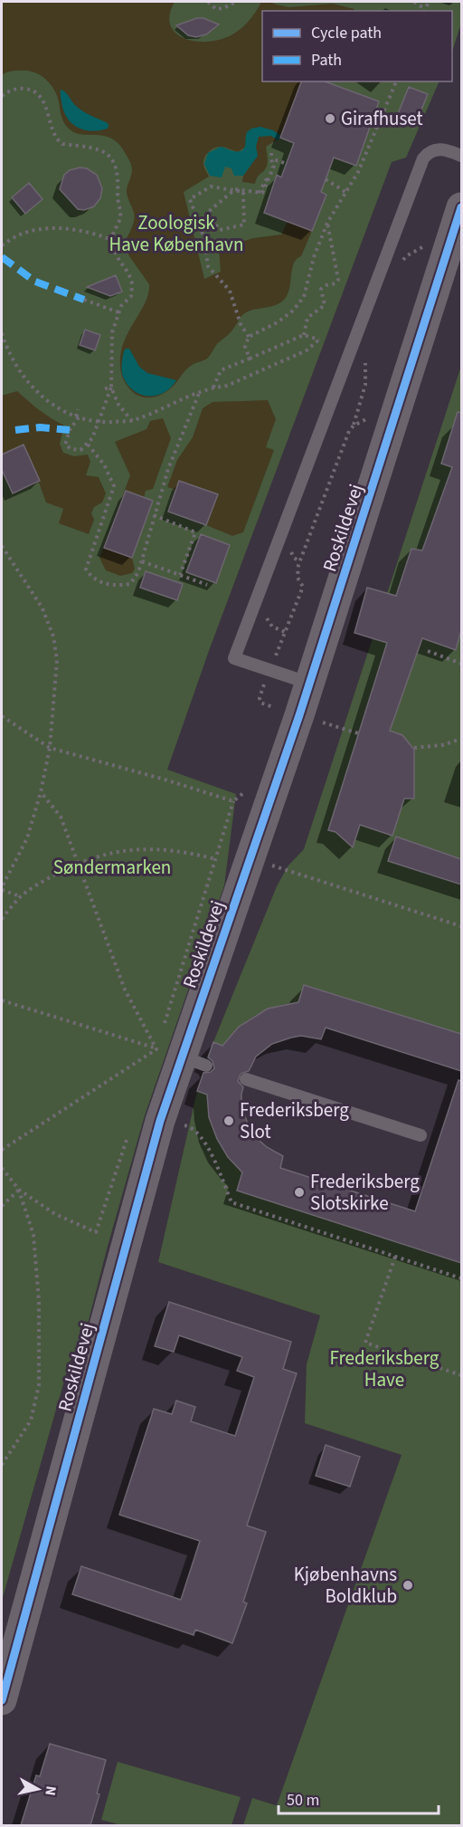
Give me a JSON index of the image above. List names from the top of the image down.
{
  "streets": {
    "street": ["Roskildevej"]
  },
  "parks": ["Zoologisk Have København", "Søndermarken", "Frederiksberg Have"],
  "places": [
    "Girafhuset",
    "Frederiksberg Slot",
    "Frederiksberg Slotskirke",
    "Kjøbenhavns Boldklub"
  ],
  "legend": ["Cycle path", "Path"],
  "scale_bar": "50 m",
  "north": "right"
}
